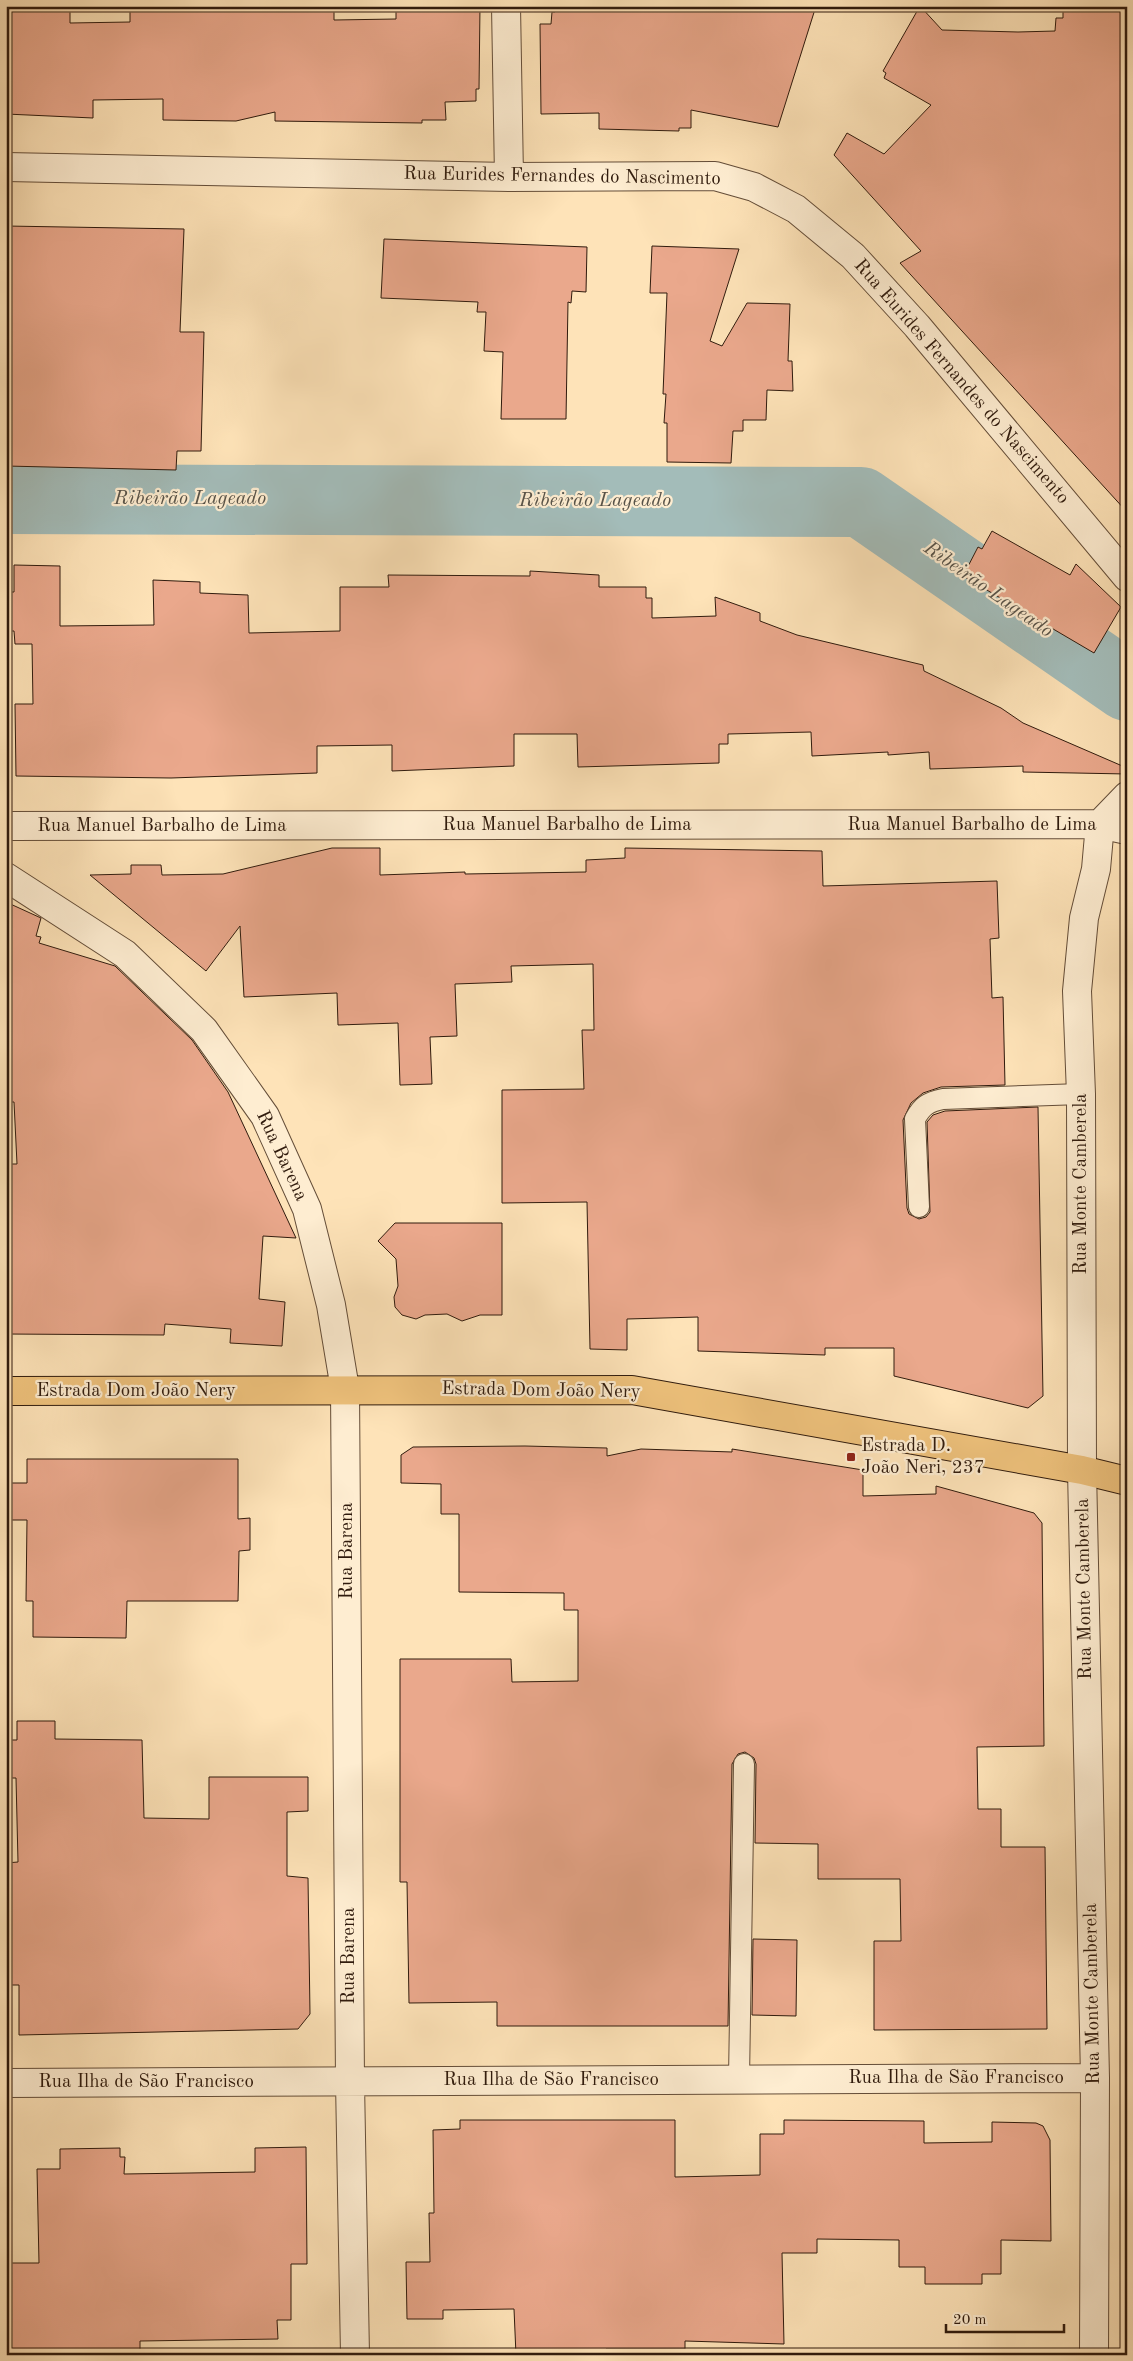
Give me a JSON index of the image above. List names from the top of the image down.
{
  "streets": {
    "main road": ["Estrada Dom João Nery"],
    "street": [
      "Rua Eurides Fernandes do Nascimento",
      "Rua Manuel Barbalho de Lima",
      "Rua Barena",
      "Rua Monte Camberela",
      "Rua Ilha de São Francisco"
    ]
  },
  "crossings": [
    ["Rua Manuel Barbalho de Lima", "Rua Monte Camberela"],
    ["Rua Barena", "Estrada Dom João Nery"],
    ["Rua Barena", "Rua Ilha de São Francisco"],
    ["Rua Monte Camberela", "Estrada Dom João Nery"],
    ["Rua Monte Camberela", "Rua Ilha de São Francisco"]
  ],
  "water": ["Ribeirão Lageado"],
  "places": {
    "transit": ["Estrada D. João Neri, 237"]
  },
  "scale_bar": "20 m"
}
